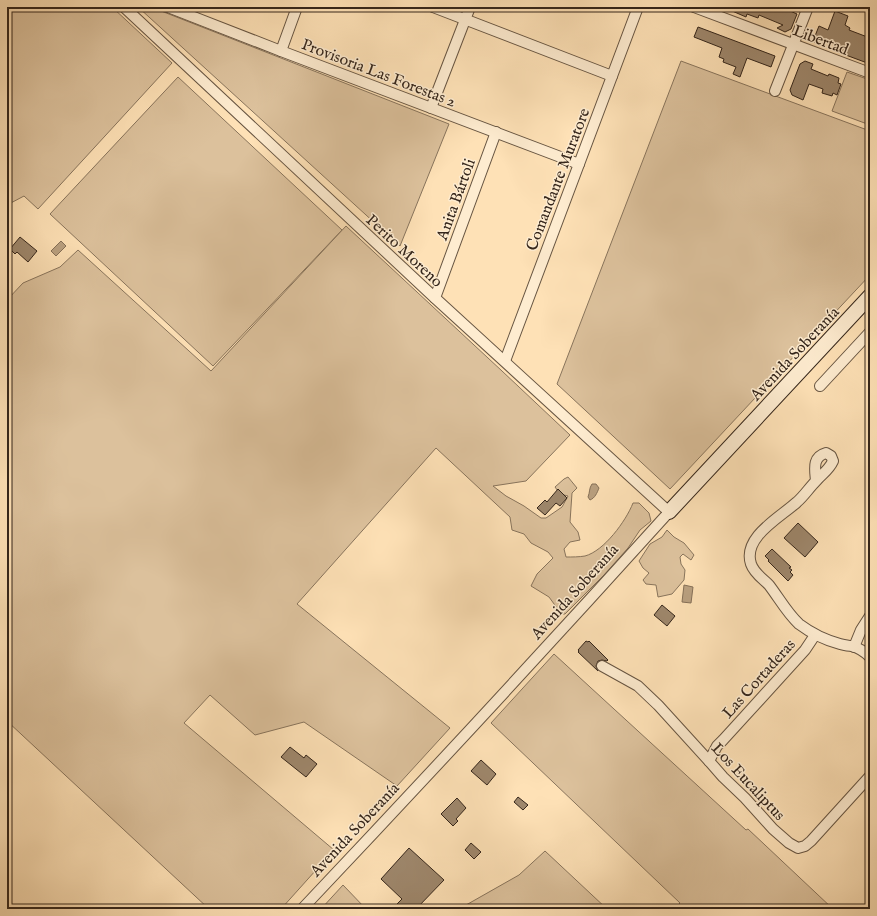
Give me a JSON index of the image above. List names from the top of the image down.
{
  "streets": {
    "street": [
      "Libertad",
      "Provisoria Las Forestas 2",
      "Comandante Muratore",
      "Anita Bártoli",
      "Perito Moreno",
      "Avenida Soberanía",
      "Las Cortaderas",
      "Los Eucaliptus"
    ]
  },
  "crossings": [
    ["Provisoria Las Forestas 2", "Comandante Muratore"],
    ["Provisoria Las Forestas 2", "Anita Bártoli"],
    ["Comandante Muratore", "Perito Moreno"],
    ["Anita Bártoli", "Perito Moreno"],
    ["Perito Moreno", "Avenida Soberanía"],
    ["Las Cortaderas", "Los Eucaliptus"]
  ]
}
